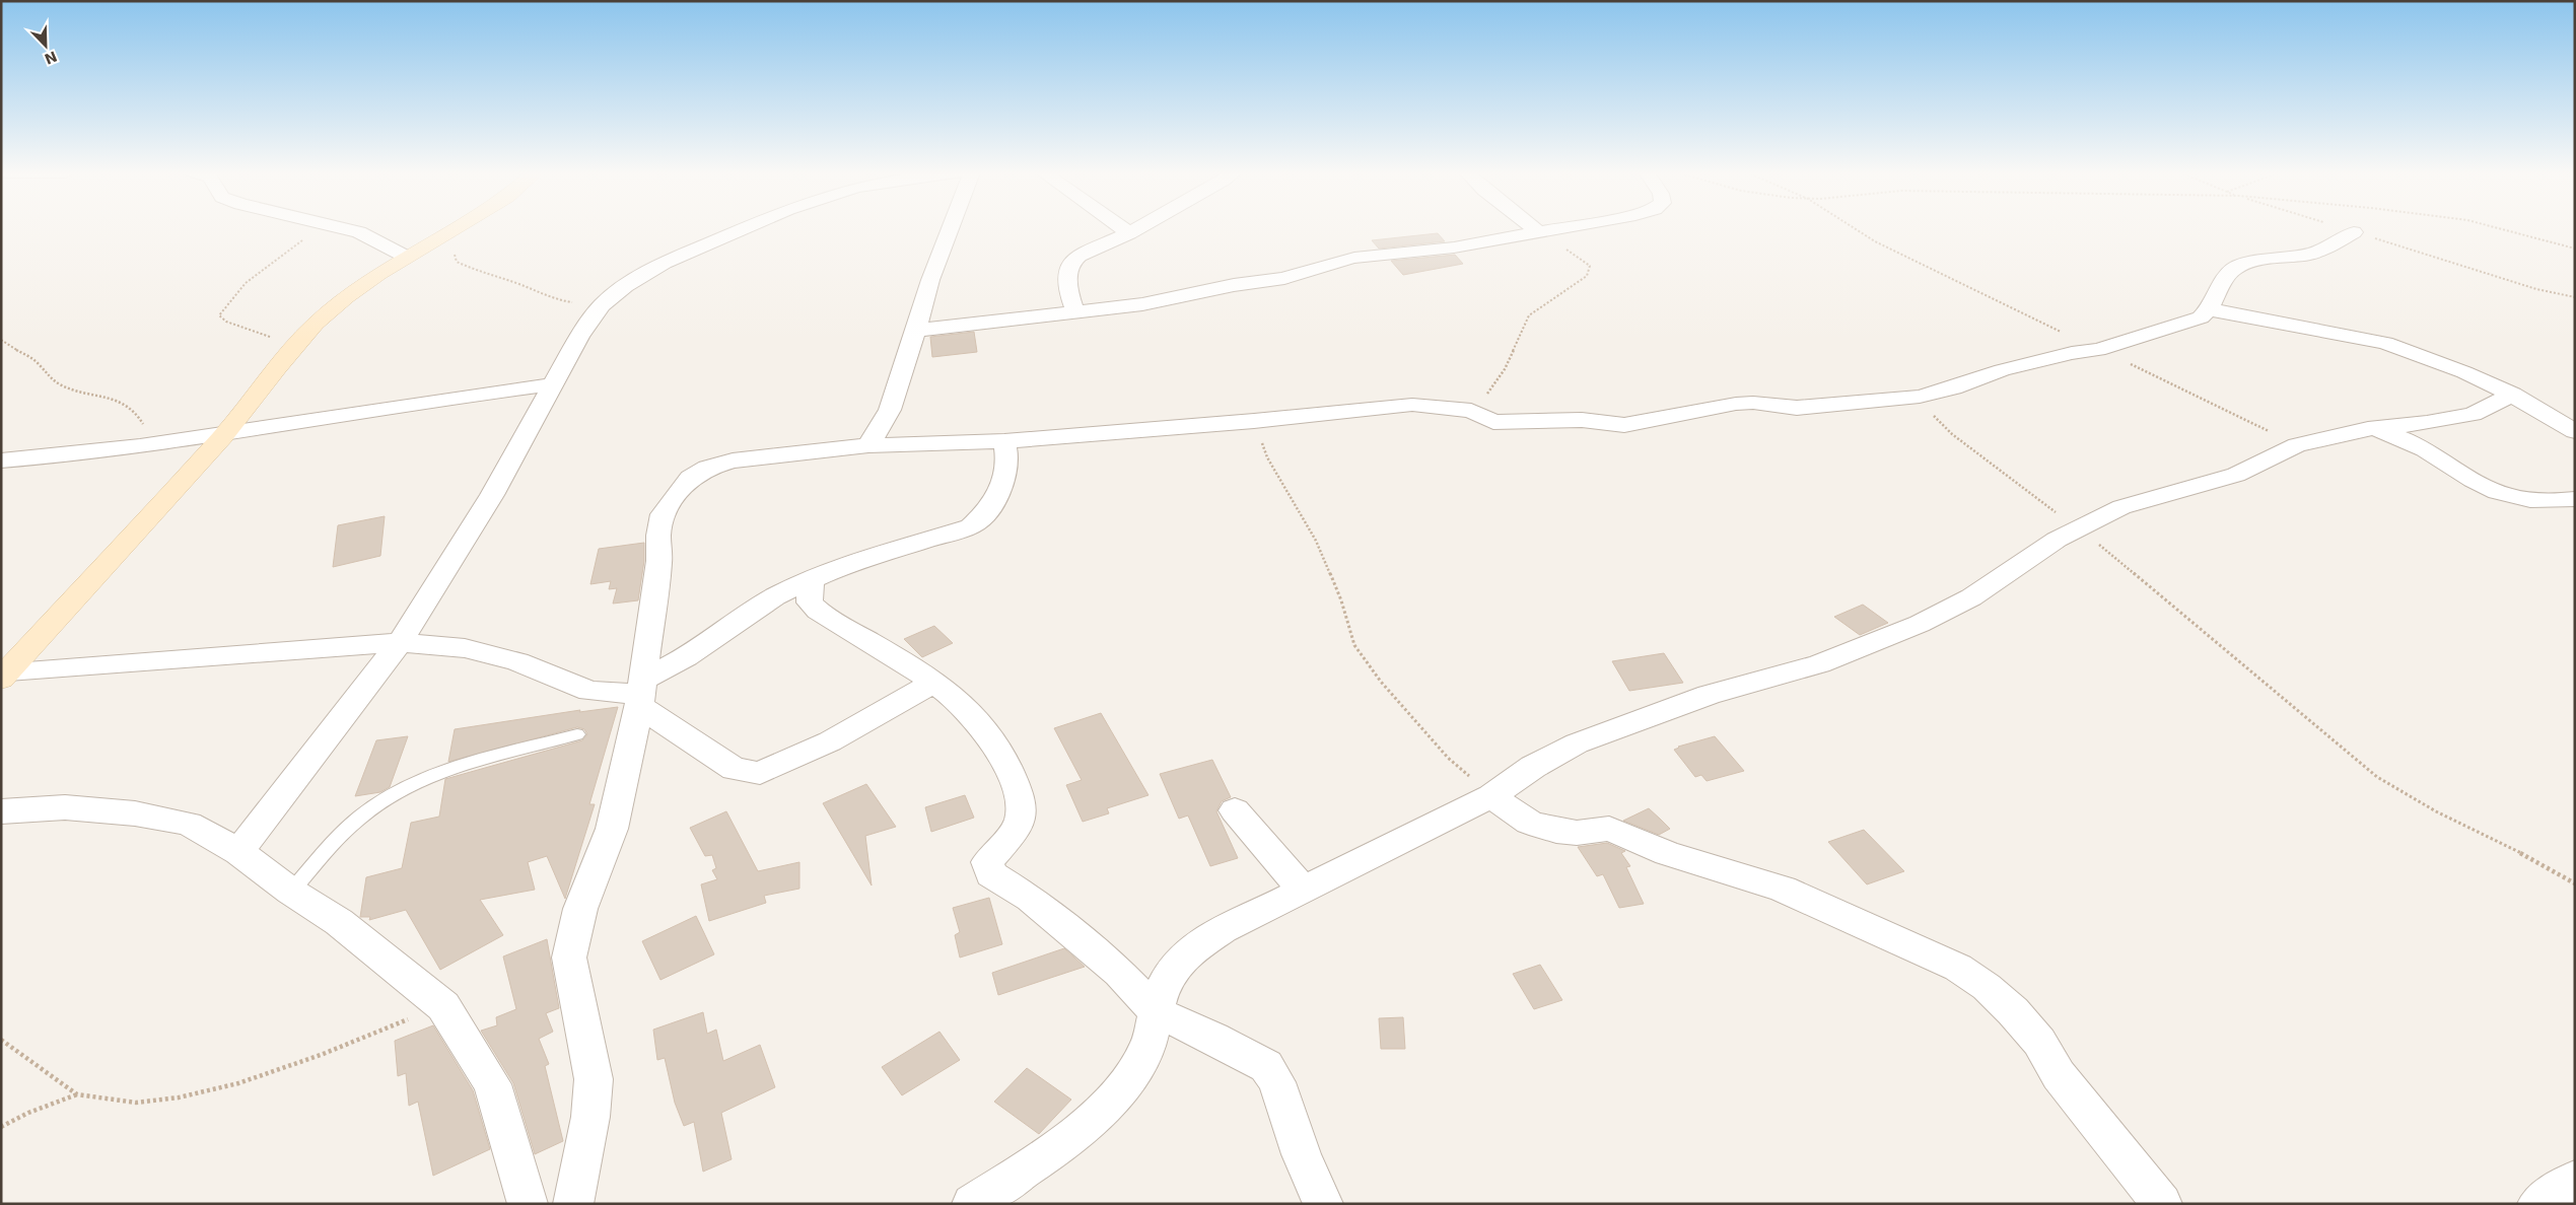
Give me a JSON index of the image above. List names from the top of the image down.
{
  "north": "bottom right"
}
